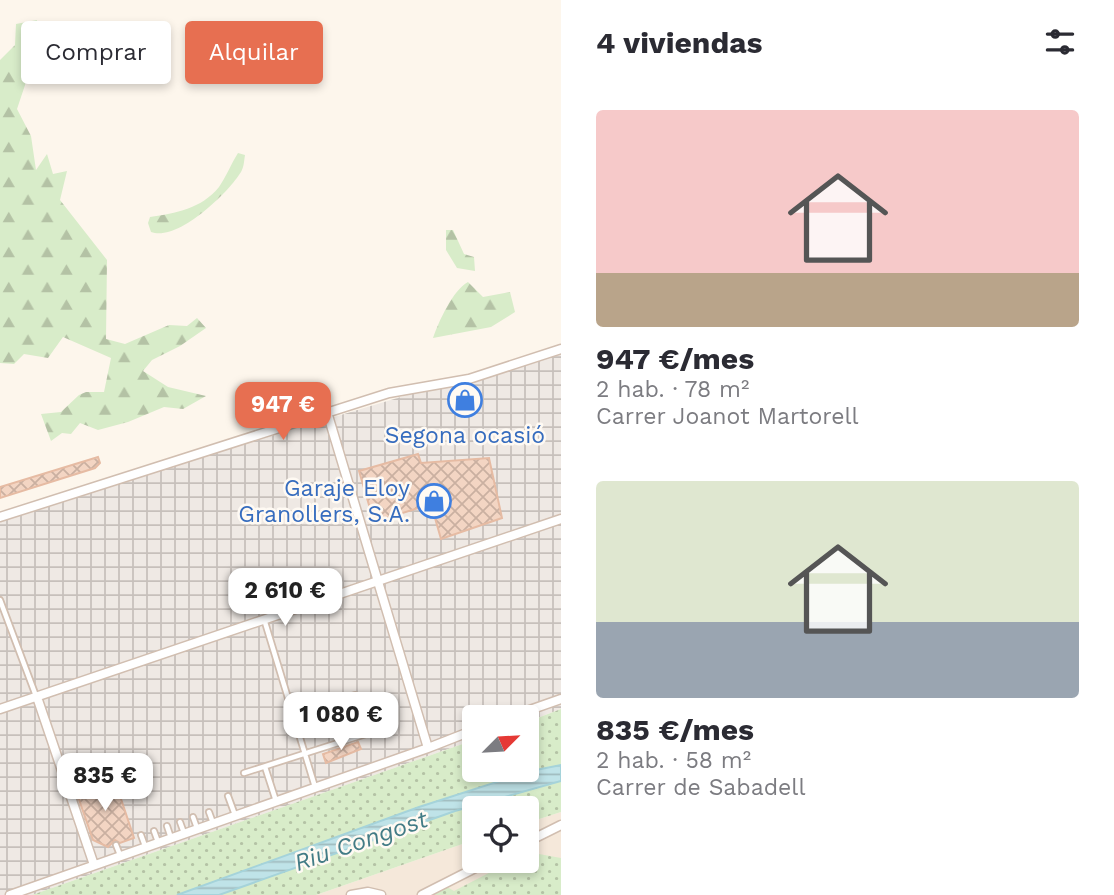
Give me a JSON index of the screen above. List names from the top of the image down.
{
  "water": ["Riu Congost"],
  "places": {
    "shop": ["Segona ocasió", "Garaje Eloy Granollers, S.A."]
  },
  "north": "top right",
  "page": {
    "heading": "4 viviendas",
    "chip": ["Comprar", "Alquilar"],
    "list": [
      {
        "name": "947 €/mes",
        "note": "2 hab. · 78 m² · Carrer Joanot Martorell"
      },
      {
        "name": "835 €/mes",
        "note": "2 hab. · 58 m² · Carrer de Sabadell"
      }
    ],
    "price": [
      "947 €",
      "2 610 €",
      "1 080 €",
      "835 €"
    ]
  }
}
